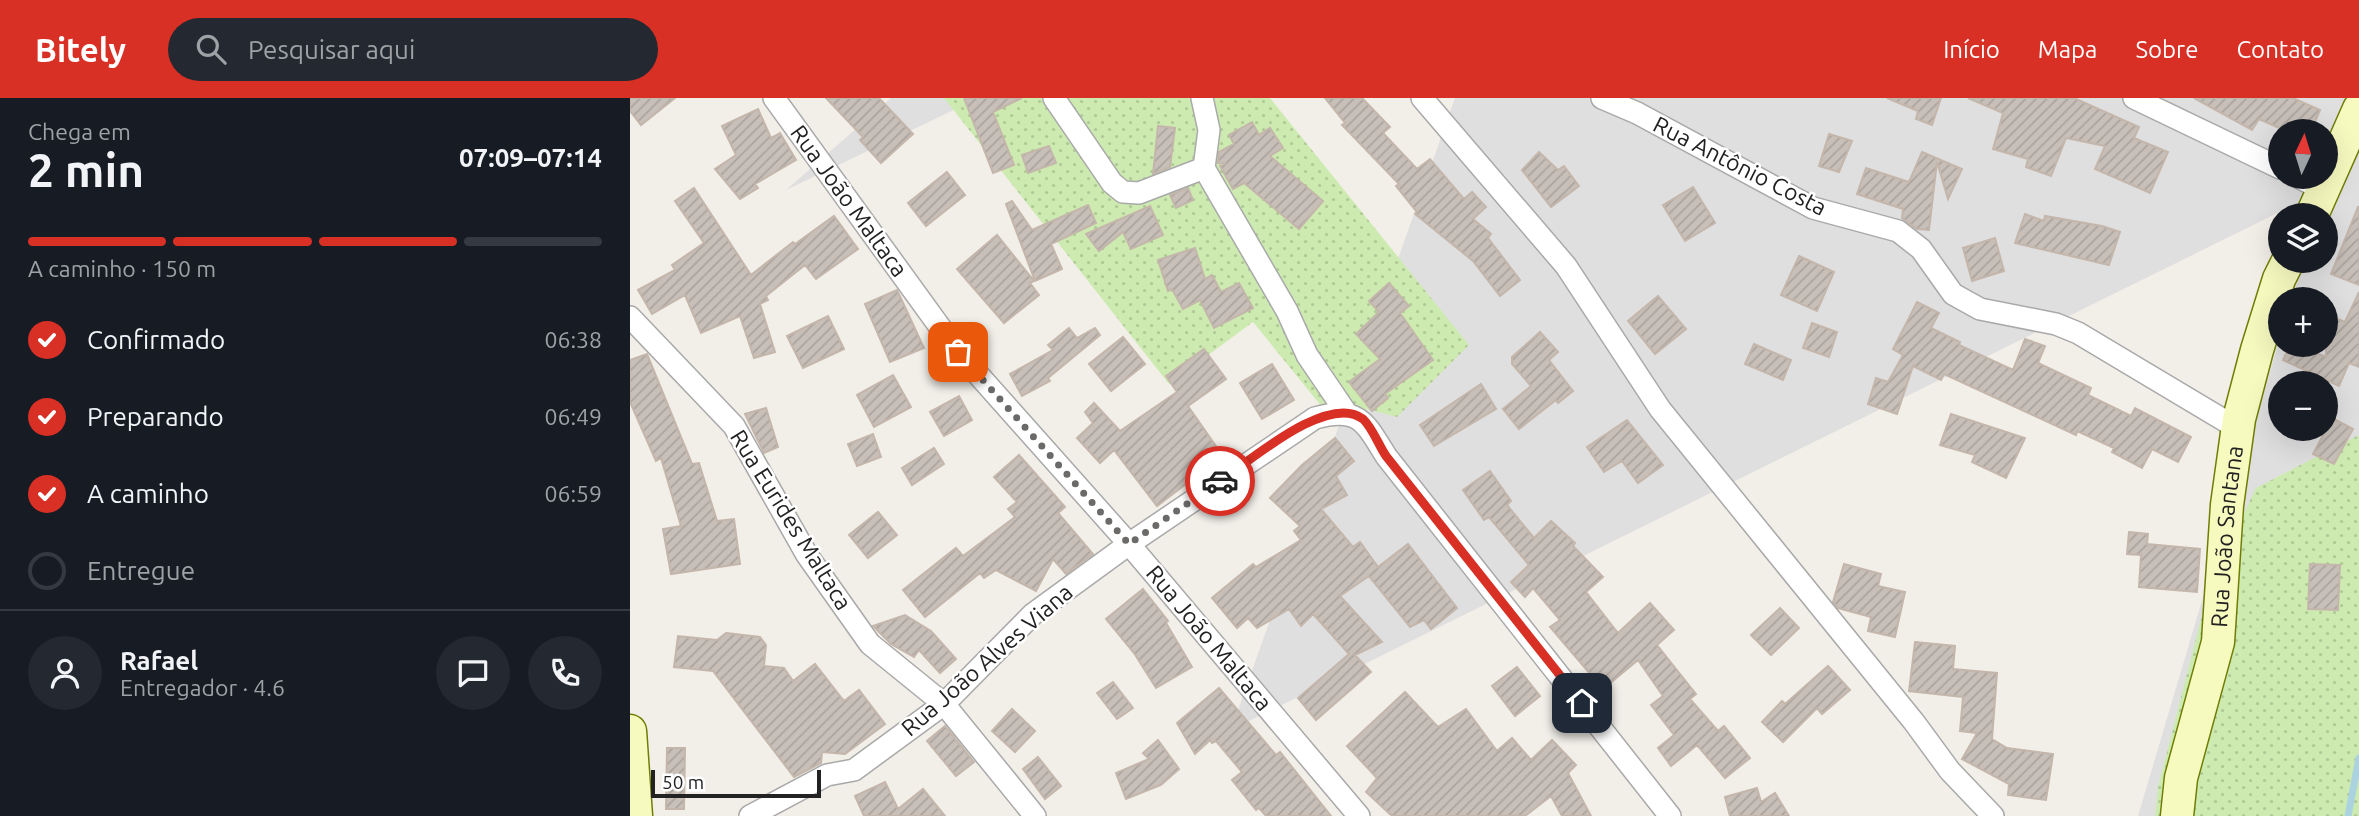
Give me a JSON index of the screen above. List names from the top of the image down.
{
  "streets": {
    "street": [
      "Rua Antônio Costa",
      "Rua João Maltaca",
      "Rua Eurides Maltaca",
      "Rua João Santana",
      "Rua João Alves Viana"
    ]
  },
  "crossings": [
    ["Rua Antônio Costa", "Rua João Santana"],
    ["Rua João Maltaca", "Rua João Alves Viana"],
    ["Rua Eurides Maltaca", "Rua João Alves Viana"]
  ],
  "scale_bar": "50 m",
  "north": "top",
  "page": {
    "header": "Bitely",
    "search": "Pesquisar aqui",
    "nav": [
      "Início",
      "Mapa",
      "Sobre",
      "Contato"
    ],
    "heading": ["2 min", "Chega em", "07:09–07:14"],
    "panel": ["Rafael", "Entregador · 4.6"],
    "map_buttons": ["+", "−"],
    "bar": "A caminho · 150 m",
    "list": [
      ["Confirmado", "06:38"],
      ["Preparando", "06:49"],
      ["A caminho", "06:59"],
      "Entregue"
    ],
    "scale": "50 m"
  }
}
